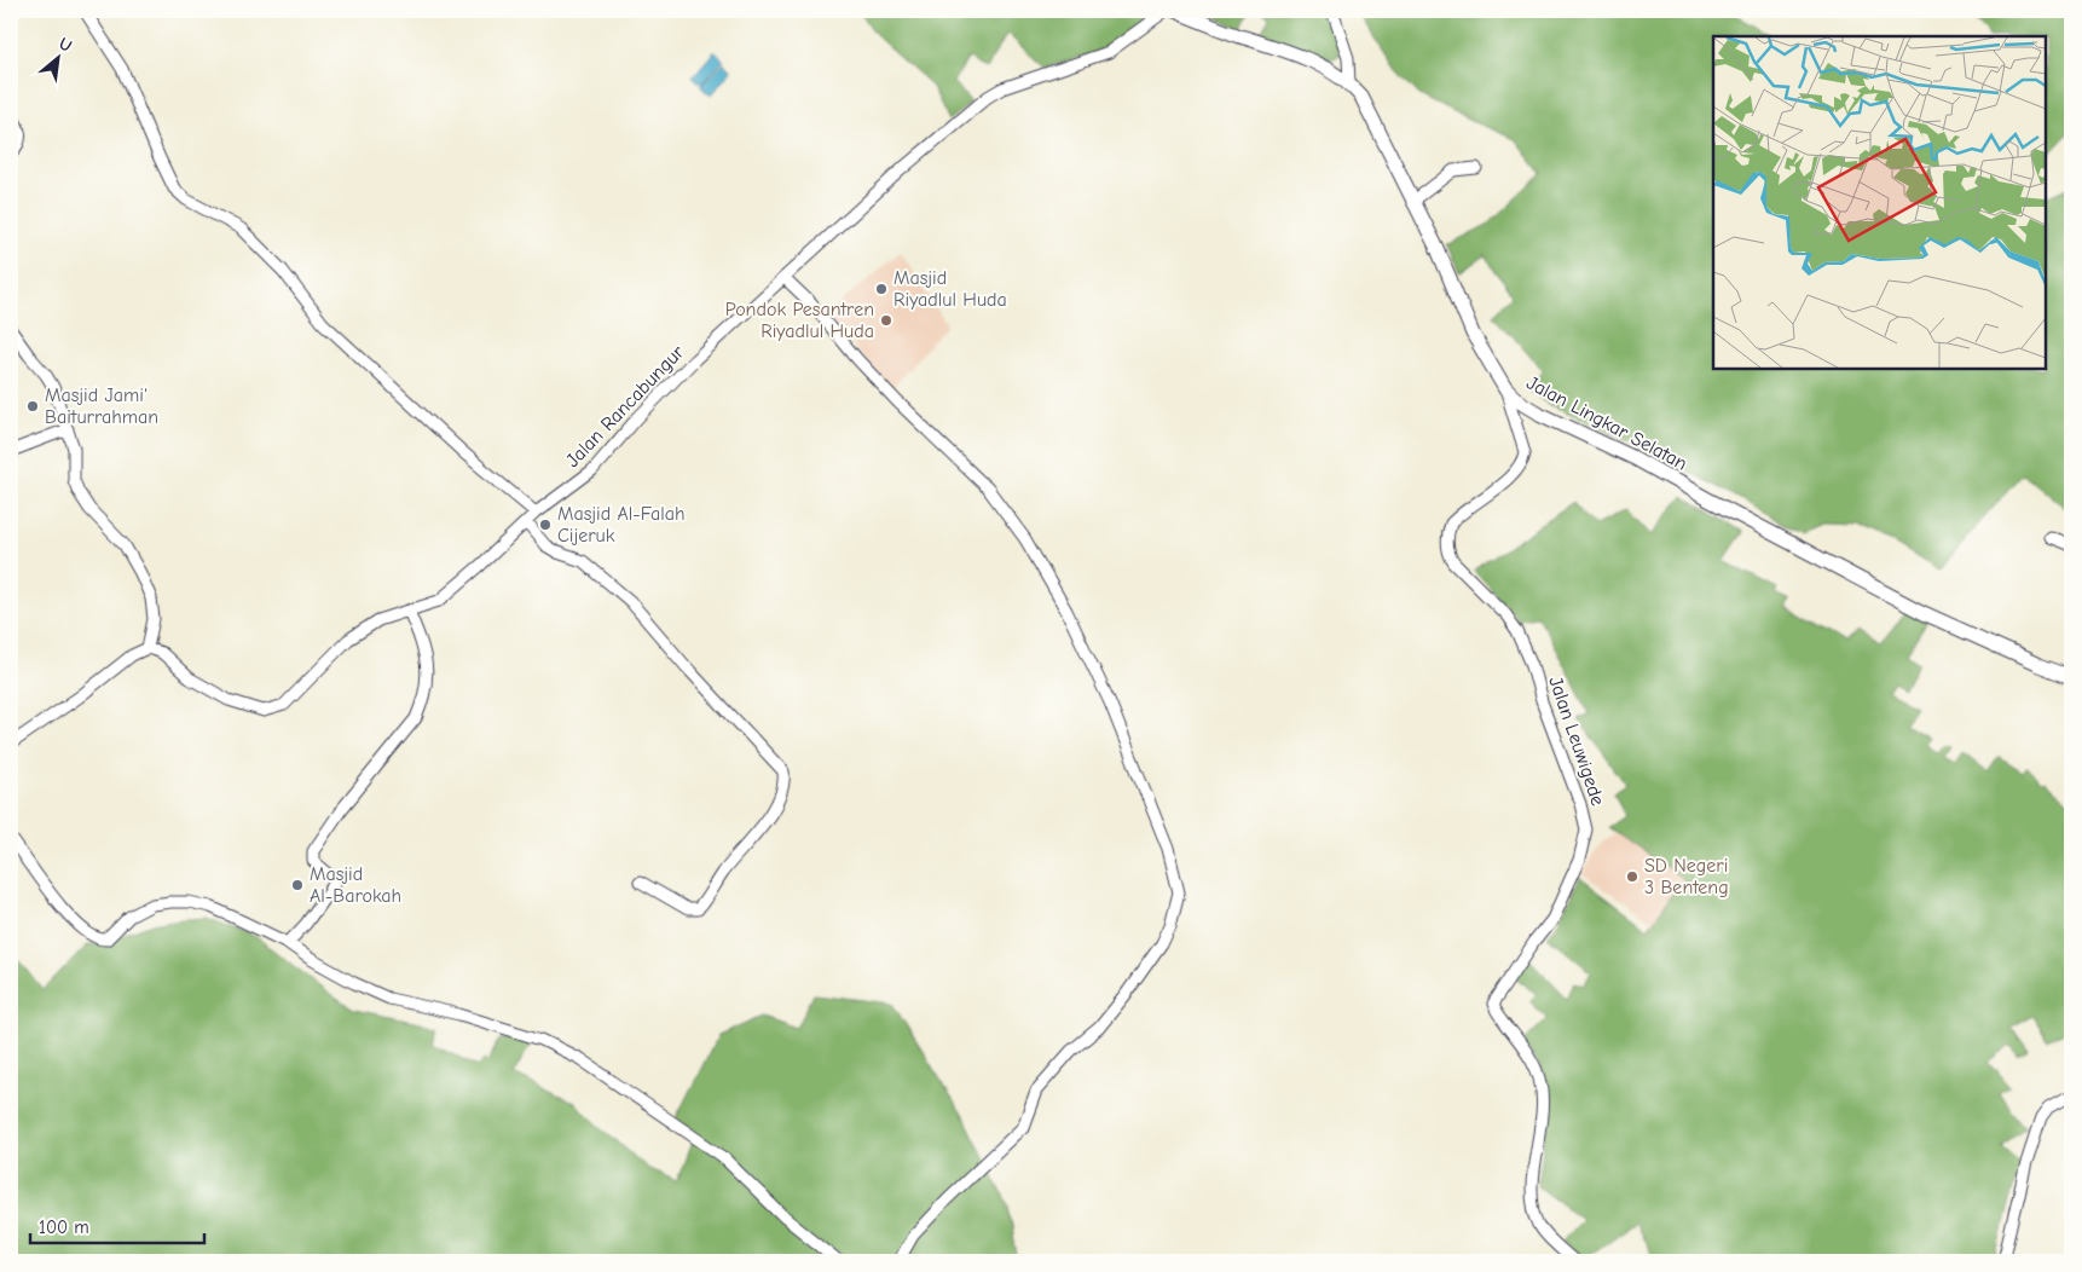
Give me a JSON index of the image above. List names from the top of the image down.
{
  "streets": {
    "street": ["Jalan Rancabungur", "Jalan Lingkar Selatan", "Jalan Leuwigede"]
  },
  "crossings": [
    ["Jalan Lingkar Selatan", "Jalan Leuwigede"]
  ],
  "places": [
    "Masjid Riyadlul Huda",
    "Pondok Pesantren Riyadlul Huda",
    "Masjid Jami' Baiturrahman",
    "Masjid Al-Falah Cijeruk",
    "SD Negeri 3 Benteng",
    "Masjid Al-Barokah"
  ],
  "scale_bar": "100 m",
  "north": "top right"
}
